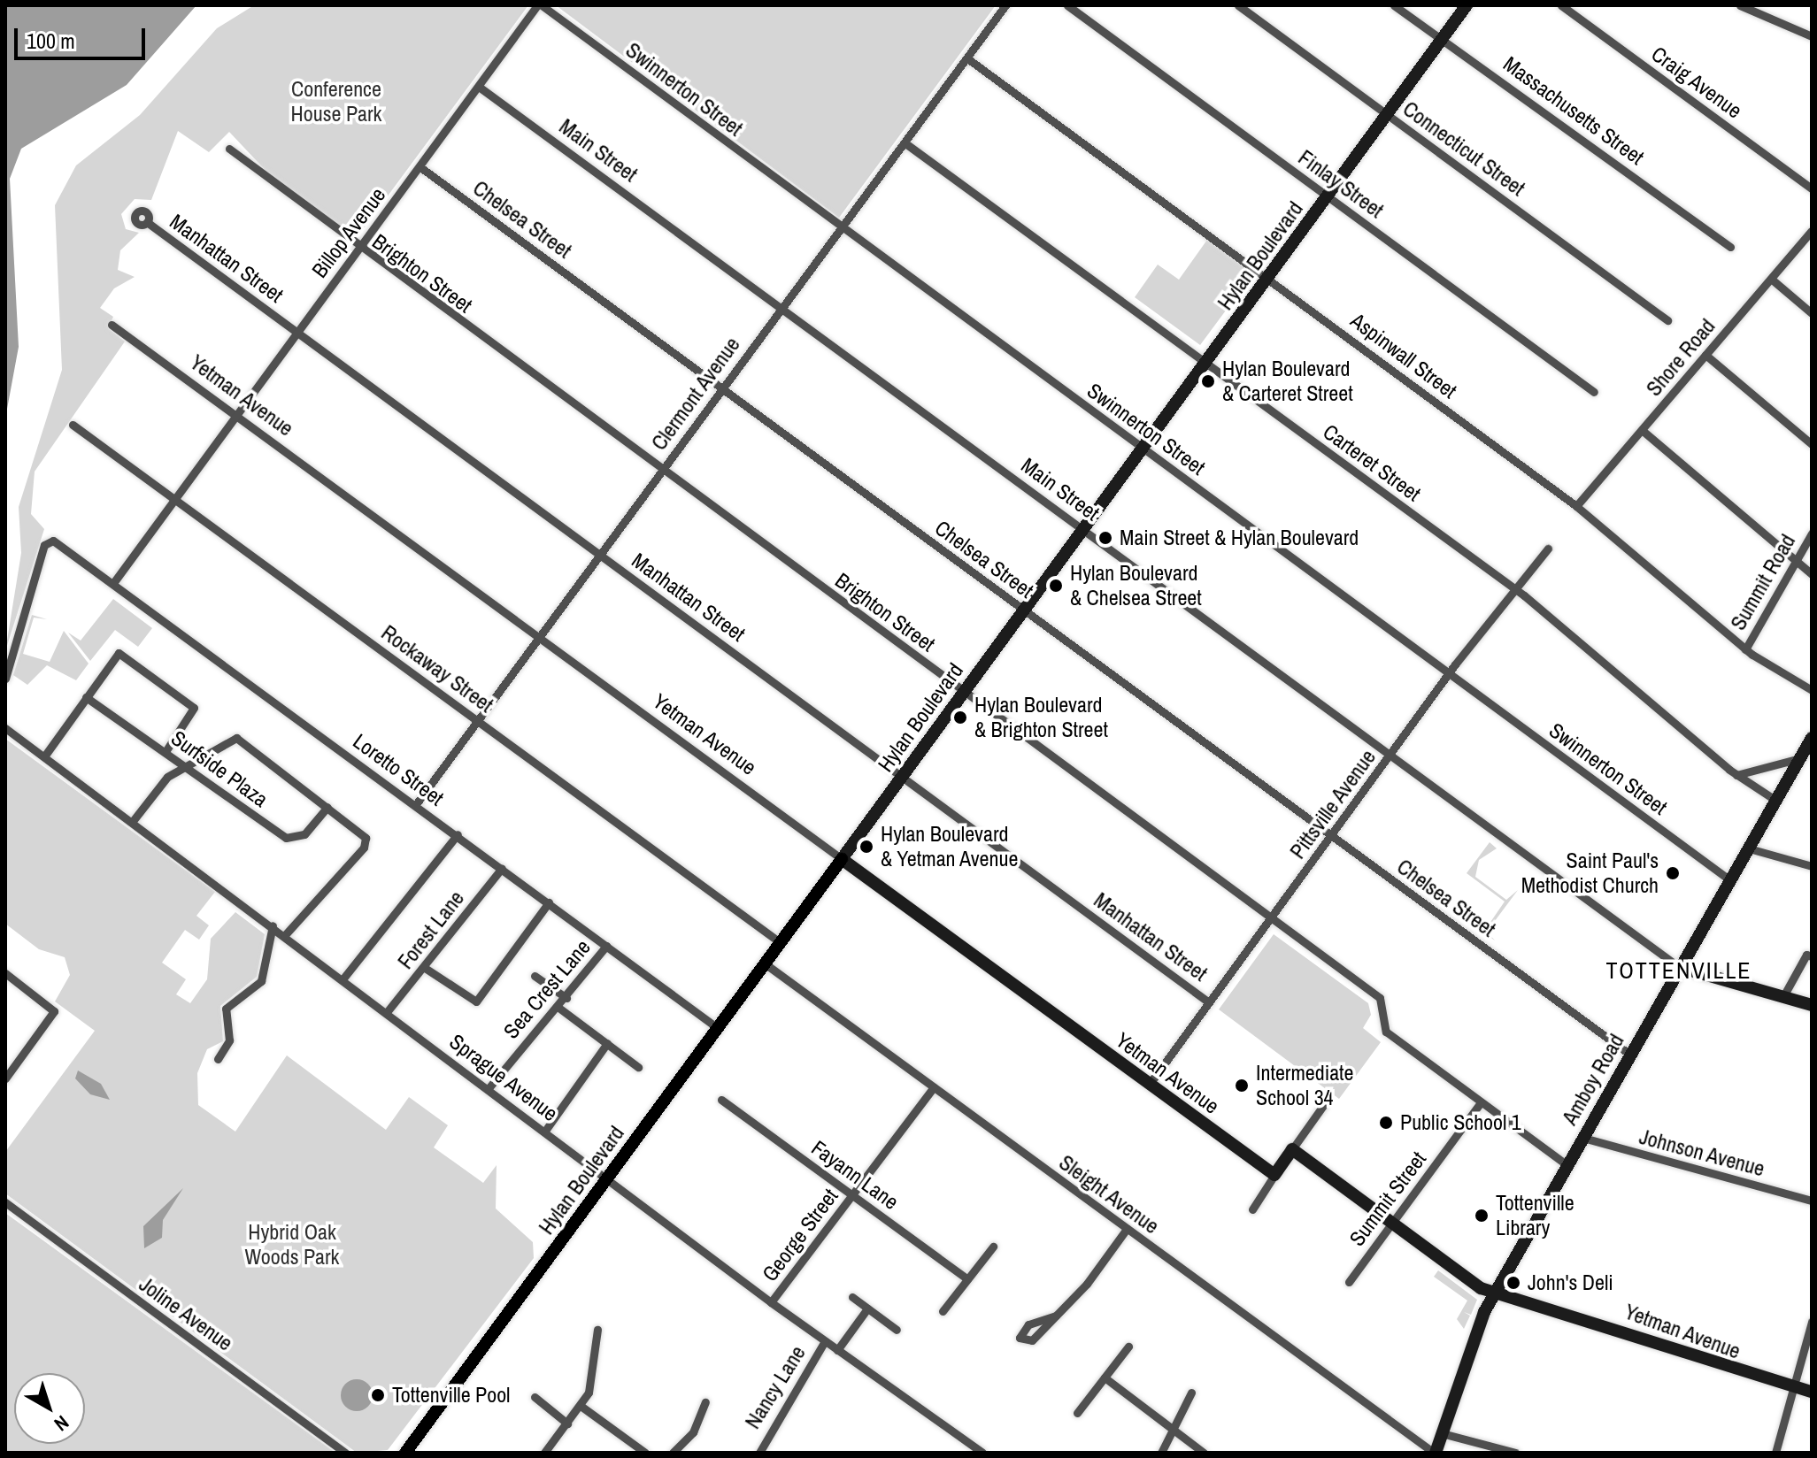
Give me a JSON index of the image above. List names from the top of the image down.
{
  "streets": {
    "main road": ["Hylan Boulevard"],
    "street": [
      "Craig Avenue",
      "Swinnerton Street",
      "Massachusetts Street",
      "Connecticut Street",
      "Main Street",
      "Finlay Street",
      "Chelsea Street",
      "Billop Avenue",
      "Manhattan Street",
      "Brighton Street",
      "Aspinwall Street",
      "Shore Road",
      "Clermont Avenue",
      "Yetman Avenue",
      "Carteret Street",
      "Summit Road",
      "Rockaway Street",
      "Surfside Plaza",
      "Loretto Street",
      "Pittsville Avenue",
      "Forest Lane",
      "Sea Crest Lane",
      "Sprague Avenue",
      "Amboy Road",
      "Johnson Avenue",
      "Fayann Lane",
      "Sleight Avenue",
      "Summit Street",
      "George Street",
      "Joline Avenue",
      "Nancy Lane"
    ]
  },
  "crossings": [
    ["Swinnerton Street", "Billop Avenue"],
    ["Swinnerton Street", "Hylan Boulevard"],
    ["Swinnerton Street", "Clermont Avenue"],
    ["Swinnerton Street", "Pittsville Avenue"],
    ["Swinnerton Street", "Amboy Road"],
    ["Massachusetts Street", "Hylan Boulevard"],
    ["Connecticut Street", "Hylan Boulevard"],
    ["Main Street", "Billop Avenue"],
    ["Main Street", "Hylan Boulevard"],
    ["Main Street", "Clermont Avenue"],
    ["Main Street", "Pittsville Avenue"],
    ["Main Street", "Amboy Road"],
    ["Finlay Street", "Hylan Boulevard"],
    ["Chelsea Street", "Billop Avenue"],
    ["Chelsea Street", "Hylan Boulevard"],
    ["Chelsea Street", "Clermont Avenue"],
    ["Chelsea Street", "Pittsville Avenue"],
    ["Chelsea Street", "Amboy Road"],
    ["Billop Avenue", "Manhattan Street"],
    ["Billop Avenue", "Brighton Street"],
    ["Billop Avenue", "Yetman Avenue"],
    ["Billop Avenue", "Rockaway Street"],
    ["Billop Avenue", "Loretto Street"],
    ["Hylan Boulevard", "Manhattan Street"],
    ["Hylan Boulevard", "Brighton Street"],
    ["Hylan Boulevard", "Aspinwall Street"],
    ["Hylan Boulevard", "Yetman Avenue"],
    ["Hylan Boulevard", "Carteret Street"],
    ["Hylan Boulevard", "Rockaway Street"],
    ["Hylan Boulevard", "Loretto Street"],
    ["Hylan Boulevard", "Sprague Avenue"],
    ["Hylan Boulevard", "Sleight Avenue"],
    ["Manhattan Street", "Clermont Avenue"],
    ["Manhattan Street", "Pittsville Avenue"],
    ["Brighton Street", "Clermont Avenue"],
    ["Brighton Street", "Pittsville Avenue"],
    ["Brighton Street", "Amboy Road"],
    ["Brighton Street", "Summit Street"],
    ["Aspinwall Street", "Shore Road"],
    ["Aspinwall Street", "Clermont Avenue"],
    ["Aspinwall Street", "Summit Road"],
    ["Clermont Avenue", "Yetman Avenue"],
    ["Clermont Avenue", "Carteret Street"],
    ["Clermont Avenue", "Rockaway Street"],
    ["Clermont Avenue", "Loretto Street"],
    ["Yetman Avenue", "Pittsville Avenue"],
    ["Yetman Avenue", "Amboy Road"],
    ["Yetman Avenue", "Summit Street"],
    ["Carteret Street", "Pittsville Avenue"],
    ["Carteret Street", "Amboy Road"],
    ["Loretto Street", "Forest Lane"],
    ["Loretto Street", "Sea Crest Lane"],
    ["Forest Lane", "Sprague Avenue"],
    ["Sea Crest Lane", "Sprague Avenue"],
    ["Sprague Avenue", "George Street"],
    ["Sprague Avenue", "Nancy Lane"],
    ["Amboy Road", "Johnson Avenue"],
    ["Amboy Road", "Sleight Avenue"],
    ["Fayann Lane", "George Street"],
    ["Sleight Avenue", "George Street"]
  ],
  "districts": ["TOTTENVILLE"],
  "parks": ["Conference House Park", "Hybrid Oak Woods Park"],
  "places": [
    "Hylan Boulevard & Carteret Street",
    "Main Street & Hylan Boulevard",
    "Hylan Boulevard & Chelsea Street",
    "Hylan Boulevard & Brighton Street",
    "Hylan Boulevard & Yetman Avenue",
    "Saint Paul's Methodist Church",
    "Intermediate School 34",
    "Public School 1",
    "Tottenville Library",
    "John's Deli",
    "Tottenville Pool"
  ],
  "scale_bar": "100 m",
  "north": "bottom right"
}
